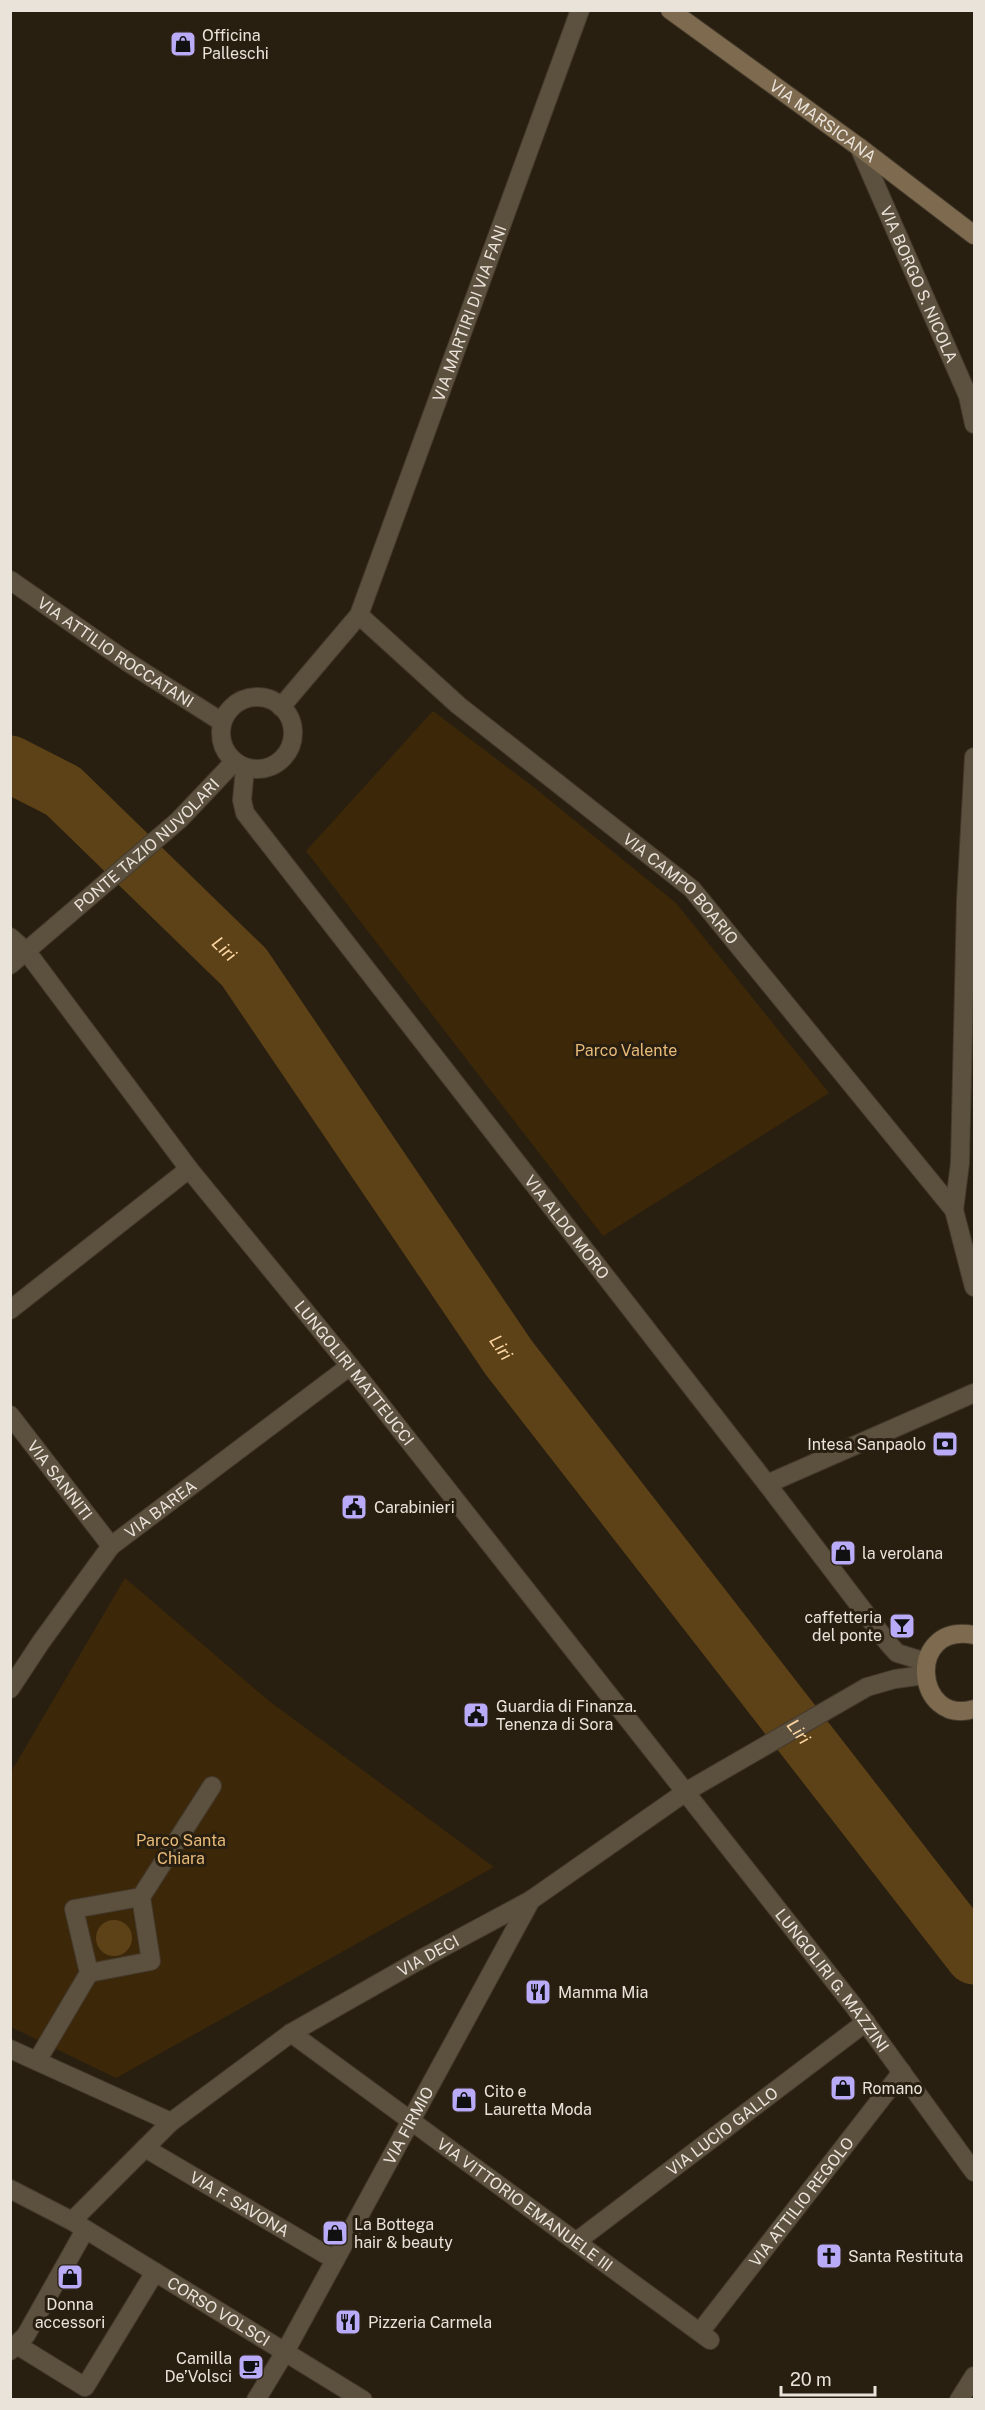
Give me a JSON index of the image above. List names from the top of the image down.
{
  "streets": {
    "main road": ["VIA MARSICANA"],
    "street": [
      "VIA BORGO S. NICOLA",
      "VIA MARTIRI DI VIA FANI",
      "VIA ATTILIO ROCCATANI",
      "PONTE TAZIO NUVOLARI",
      "VIA CAMPO BOARIO",
      "VIA ALDO MORO",
      "LUNGOLIRI MATTEUCCI",
      "VIA SANNITI",
      "VIA BAREA",
      "VIA DECI",
      "LUNGOLIRI G. MAZZINI",
      "VIA FIRMIO",
      "VIA LUCIO GALLO",
      "VIA ATTILIO REGOLO",
      "VIA F. SAVONA",
      "VIA VITTORIO EMANUELE III",
      "CORSO VOLSCI"
    ]
  },
  "crossings": [
    ["VIA MARSICANA", "VIA BORGO S. NICOLA"],
    ["VIA MARTIRI DI VIA FANI", "VIA CAMPO BOARIO"],
    ["VIA ATTILIO ROCCATANI", "PONTE TAZIO NUVOLARI"],
    ["VIA ATTILIO ROCCATANI", "VIA ALDO MORO"],
    ["PONTE TAZIO NUVOLARI", "VIA ALDO MORO"],
    ["PONTE TAZIO NUVOLARI", "LUNGOLIRI MATTEUCCI"],
    ["VIA ALDO MORO", "VIA DECI"],
    ["LUNGOLIRI MATTEUCCI", "VIA BAREA"],
    ["LUNGOLIRI MATTEUCCI", "VIA DECI"],
    ["LUNGOLIRI MATTEUCCI", "LUNGOLIRI G. MAZZINI"],
    ["VIA SANNITI", "VIA BAREA"],
    ["VIA DECI", "LUNGOLIRI G. MAZZINI"],
    ["VIA DECI", "VIA FIRMIO"],
    ["VIA DECI", "VIA F. SAVONA"],
    ["VIA DECI", "VIA VITTORIO EMANUELE III"],
    ["VIA DECI", "CORSO VOLSCI"],
    ["LUNGOLIRI G. MAZZINI", "VIA LUCIO GALLO"],
    ["LUNGOLIRI G. MAZZINI", "VIA ATTILIO REGOLO"],
    ["VIA FIRMIO", "VIA F. SAVONA"],
    ["VIA FIRMIO", "VIA VITTORIO EMANUELE III"],
    ["VIA FIRMIO", "CORSO VOLSCI"],
    ["VIA LUCIO GALLO", "VIA VITTORIO EMANUELE III"],
    ["VIA ATTILIO REGOLO", "VIA VITTORIO EMANUELE III"]
  ],
  "water": ["Liri"],
  "parks": ["Parco Valente", "Parco Santa Chiara"],
  "places": {
    "shop": [
      "Officina Palleschi",
      "la verolana",
      "Romano",
      "Cito e Lauretta Moda",
      "La Bottega hair & beauty",
      "Donna accessori"
    ],
    "bank": ["Intesa Sanpaolo"],
    "public building": ["Carabinieri", "Guardia di Finanza. Tenenza di Sora"],
    "bar": ["caffetteria del ponte"],
    "restaurant": ["Mamma Mia", "Pizzeria Carmela"],
    "church": ["Santa Restituta"],
    "cafe": ["Camilla De’Volsci"]
  },
  "scale_bar": "20 m"
}
